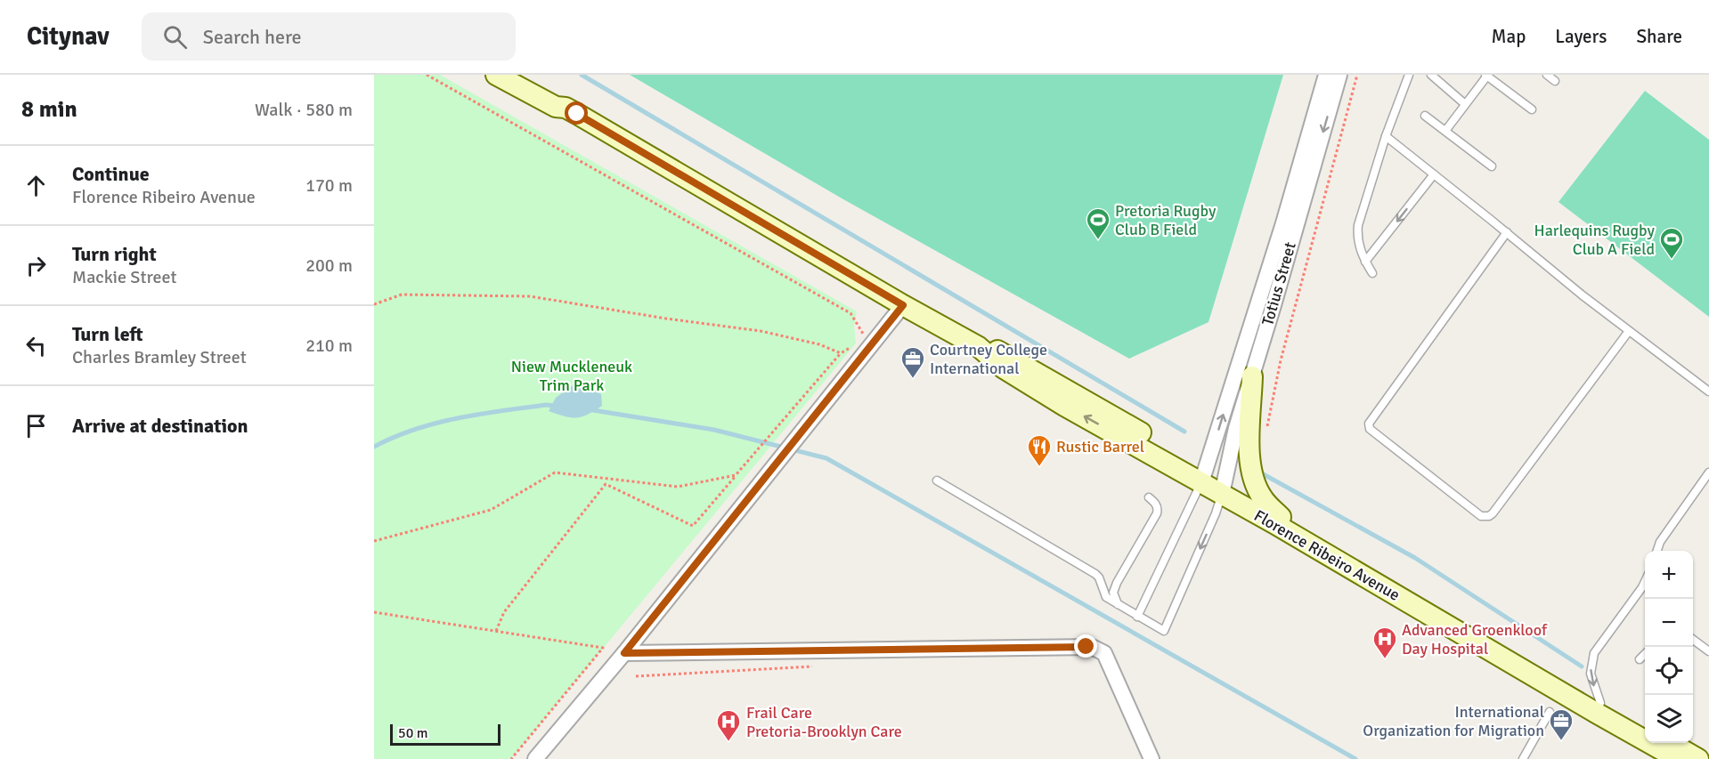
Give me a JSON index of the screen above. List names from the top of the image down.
{
  "streets": {
    "main road": ["Florence Ribeiro Avenue"],
    "street": ["Totius Street"]
  },
  "crossings": [
    ["Totius Street", "Florence Ribeiro Avenue"]
  ],
  "parks": ["Niew Muckleneuk Trim Park"],
  "places": {
    "sports": ["Pretoria Rugby Club B Field", "Harlequins Rugby Club A Field"],
    "office": ["Courtney College International", "International Organization for Migration"],
    "restaurant": ["Rustic Barrel"],
    "hospital": ["Advanced Groenkloof Day Hospital", "Frail Care Pretoria-Brooklyn Care"]
  },
  "scale_bar": "50 m",
  "page": {
    "header": "Citynav",
    "search": "Search here",
    "nav": ["Map", "Layers", "Share"],
    "heading": ["8 min", "Walk · 580 m"],
    "list": [
      ["Continue", "Florence Ribeiro Avenue", "170 m"],
      ["Turn right", "Mackie Street", "200 m"],
      ["Turn left", "Charles Bramley Street", "210 m"],
      "Arrive at destination"
    ],
    "map_buttons": ["+", "−"],
    "scale": "50 m"
  }
}
